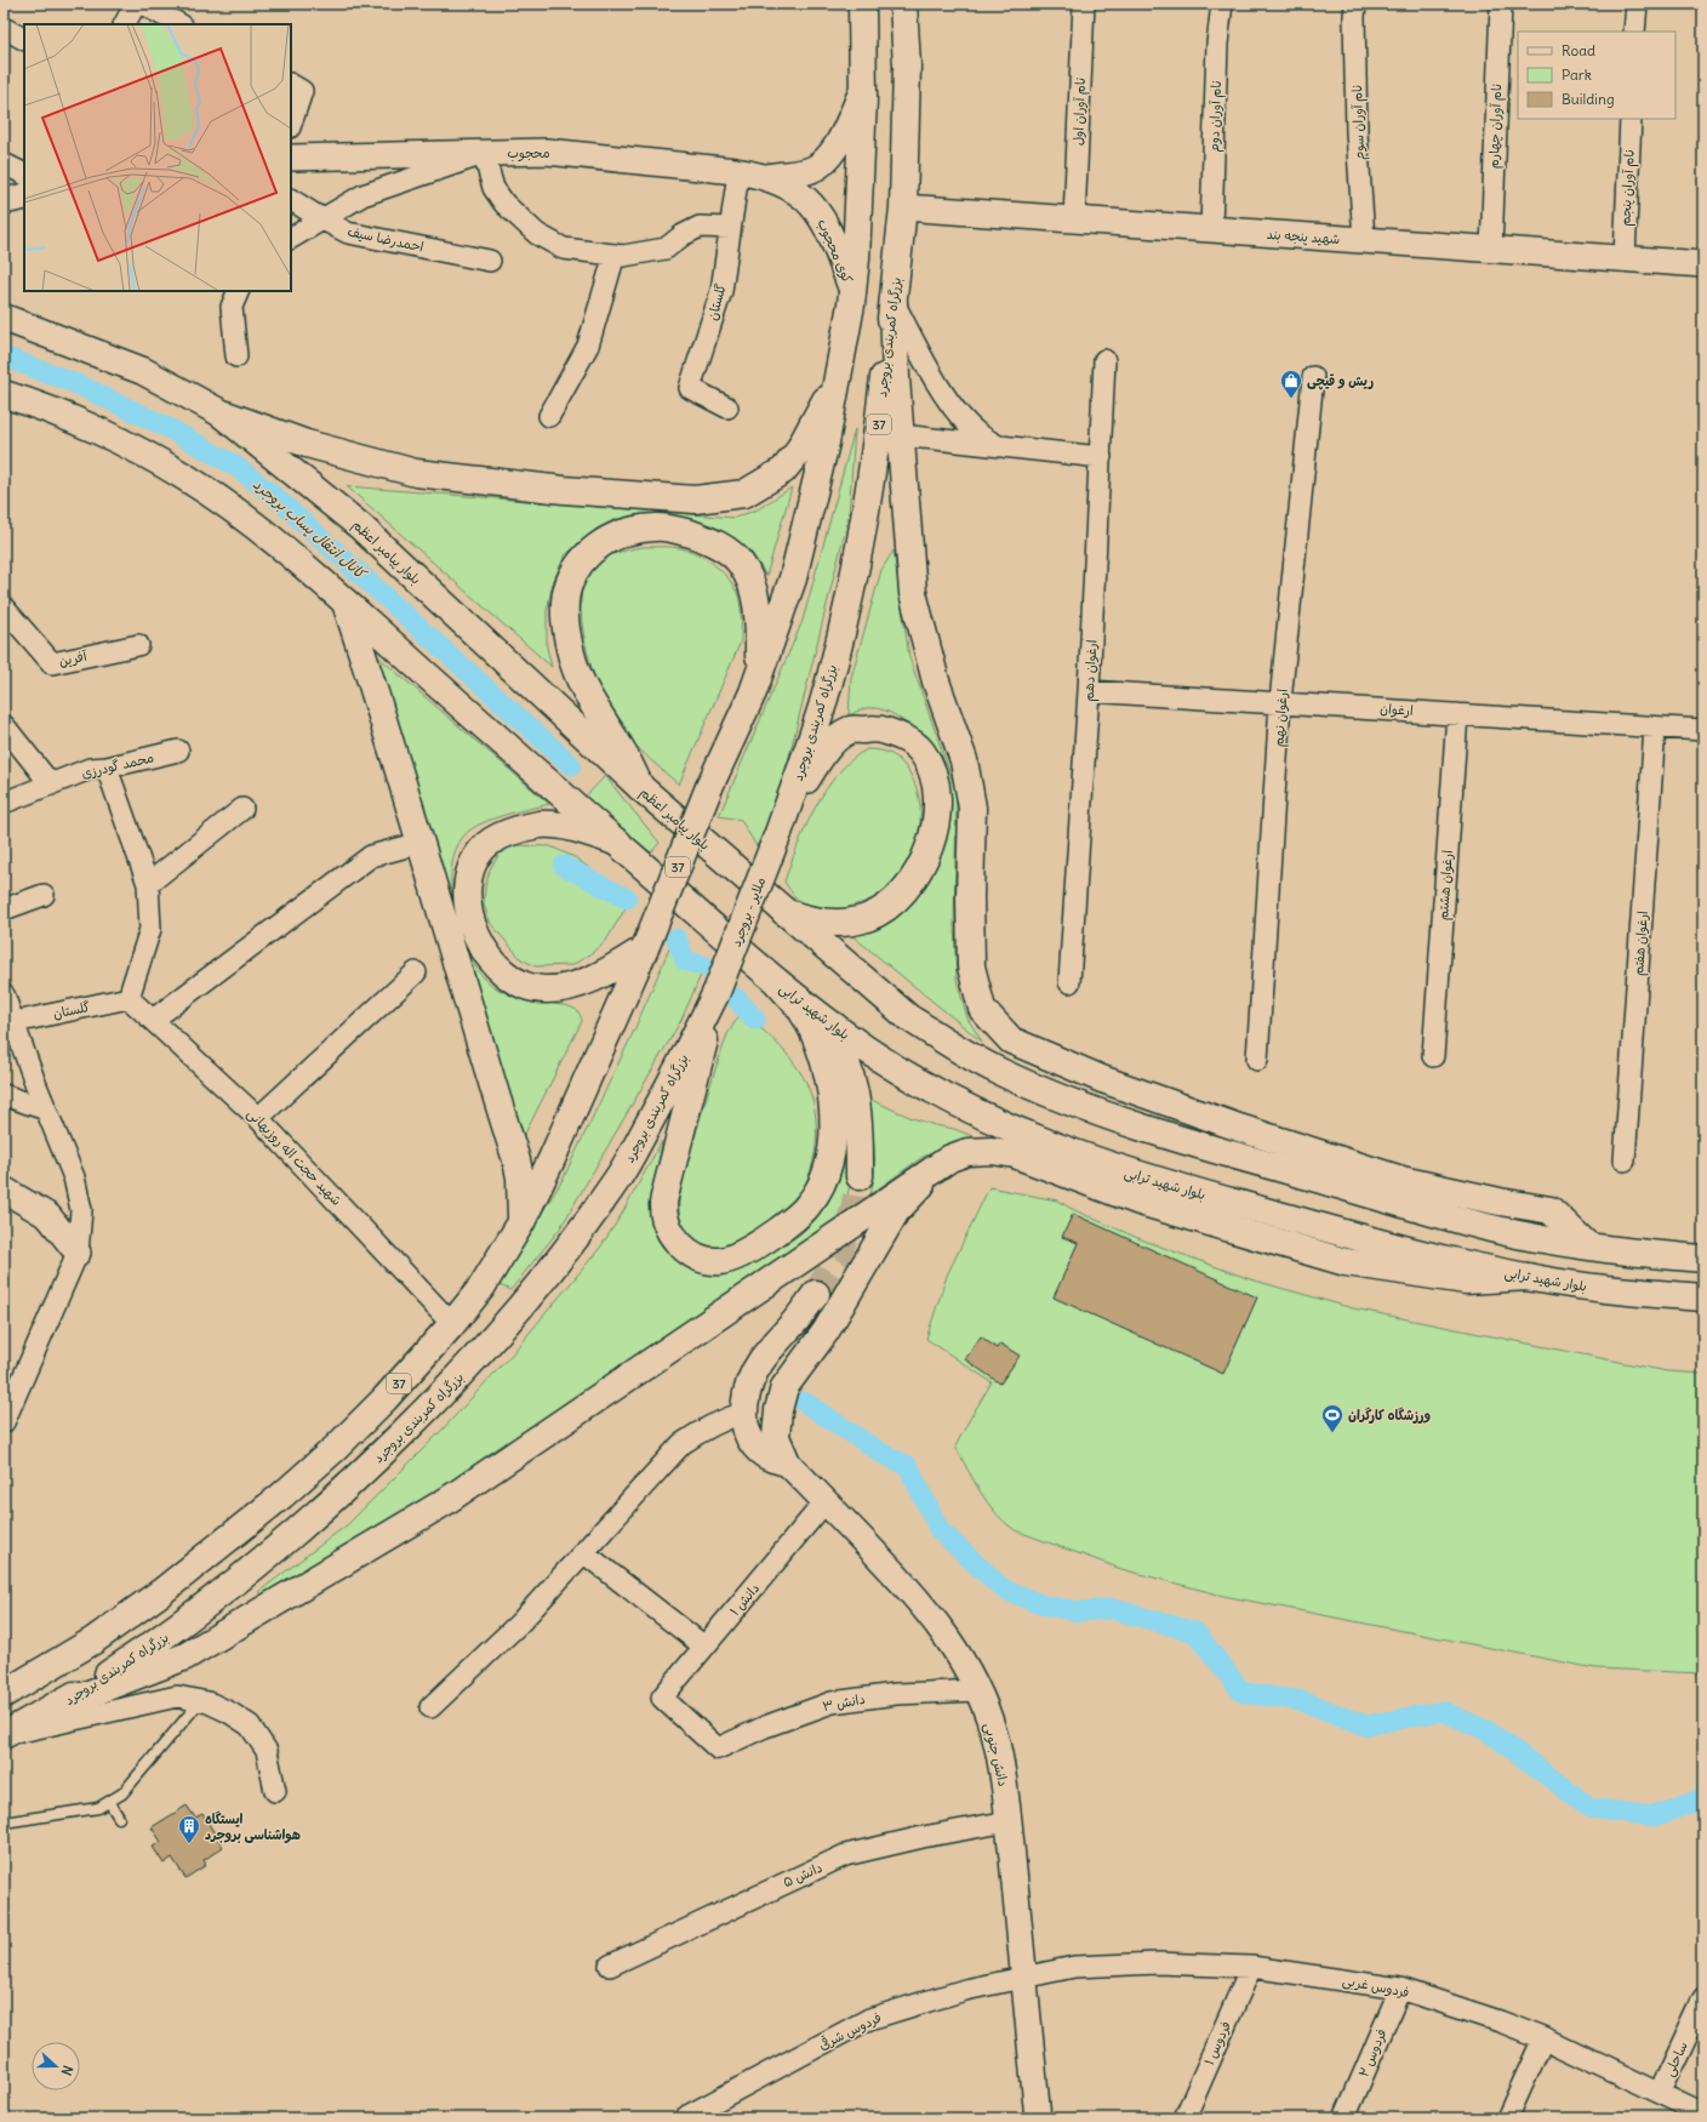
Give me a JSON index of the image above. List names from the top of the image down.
{
  "streets": {
    "main road": [
      "بزرگراه کمربندی بروجرد",
      "37",
      "بلوار پیامبر اعظم",
      "ملایر - بروجرد",
      "بلوار شهید ترابی"
    ],
    "street": [
      "نام آوران اول",
      "نام آوران دوم",
      "نام آوران سوم",
      "نام آوران چهارم",
      "محجوب",
      "نام آوران پنجم",
      "شهید پنجه بند",
      "احمدرضا سیف",
      "کوی محجوب",
      "گلستان",
      "آفرین",
      "ارغوان دهم",
      "ارغوان",
      "ارغوان نهم",
      "محمد گودرزی",
      "ارغوان هشتم",
      "ارغوان هفتم",
      "شهید حجت اله روزبهانی",
      "دانش ۱",
      "دانش ۳",
      "دانش جنوبی",
      "دانش ۵",
      "فردوس غربی",
      "فردوس شرقی",
      "فردوس ۱",
      "فردوس ۲",
      "ساحلی"
    ]
  },
  "crossings": [
    ["نام آوران اول", "شهید پنجه بند"],
    ["نام آوران دوم", "شهید پنجه بند"],
    ["نام آوران سوم", "شهید پنجه بند"],
    ["نام آوران چهارم", "شهید پنجه بند"],
    ["محجوب", "کوی محجوب"],
    ["محجوب", "گلستان"],
    ["نام آوران پنجم", "شهید پنجه بند"],
    ["شهید پنجه بند", "بزرگراه کمربندی بروجرد"],
    ["کوی محجوب", "37"],
    ["گلستان", "شهید حجت اله روزبهانی"],
    ["بزرگراه کمربندی بروجرد", "ملایر - بروجرد"],
    ["37", "شهید حجت اله روزبهانی"],
    ["ارغوان دهم", "ارغوان"],
    ["ارغوان", "ارغوان نهم"],
    ["ارغوان", "ارغوان هشتم"],
    ["ارغوان", "ارغوان هفتم"],
    ["دانش ۱", "دانش ۳"],
    ["دانش ۱", "دانش جنوبی"],
    ["دانش ۳", "دانش جنوبی"],
    ["دانش جنوبی", "دانش ۵"],
    ["دانش جنوبی", "فردوس غربی"],
    ["دانش جنوبی", "فردوس شرقی"],
    ["فردوس غربی", "فردوس شرقی"],
    ["فردوس غربی", "فردوس ۱"],
    ["فردوس غربی", "فردوس ۲"],
    ["فردوس غربی", "ساحلی"]
  ],
  "water": ["کانال انتقال پساب بروجرد"],
  "places": {
    "shop": ["ریش و قیچی"],
    "sports": ["ورزشگاه کارگران"],
    "building": ["ایستگاه هواشناسی بروجرد"]
  },
  "legend": ["Road", "Park", "Building"],
  "north": "right"
}
